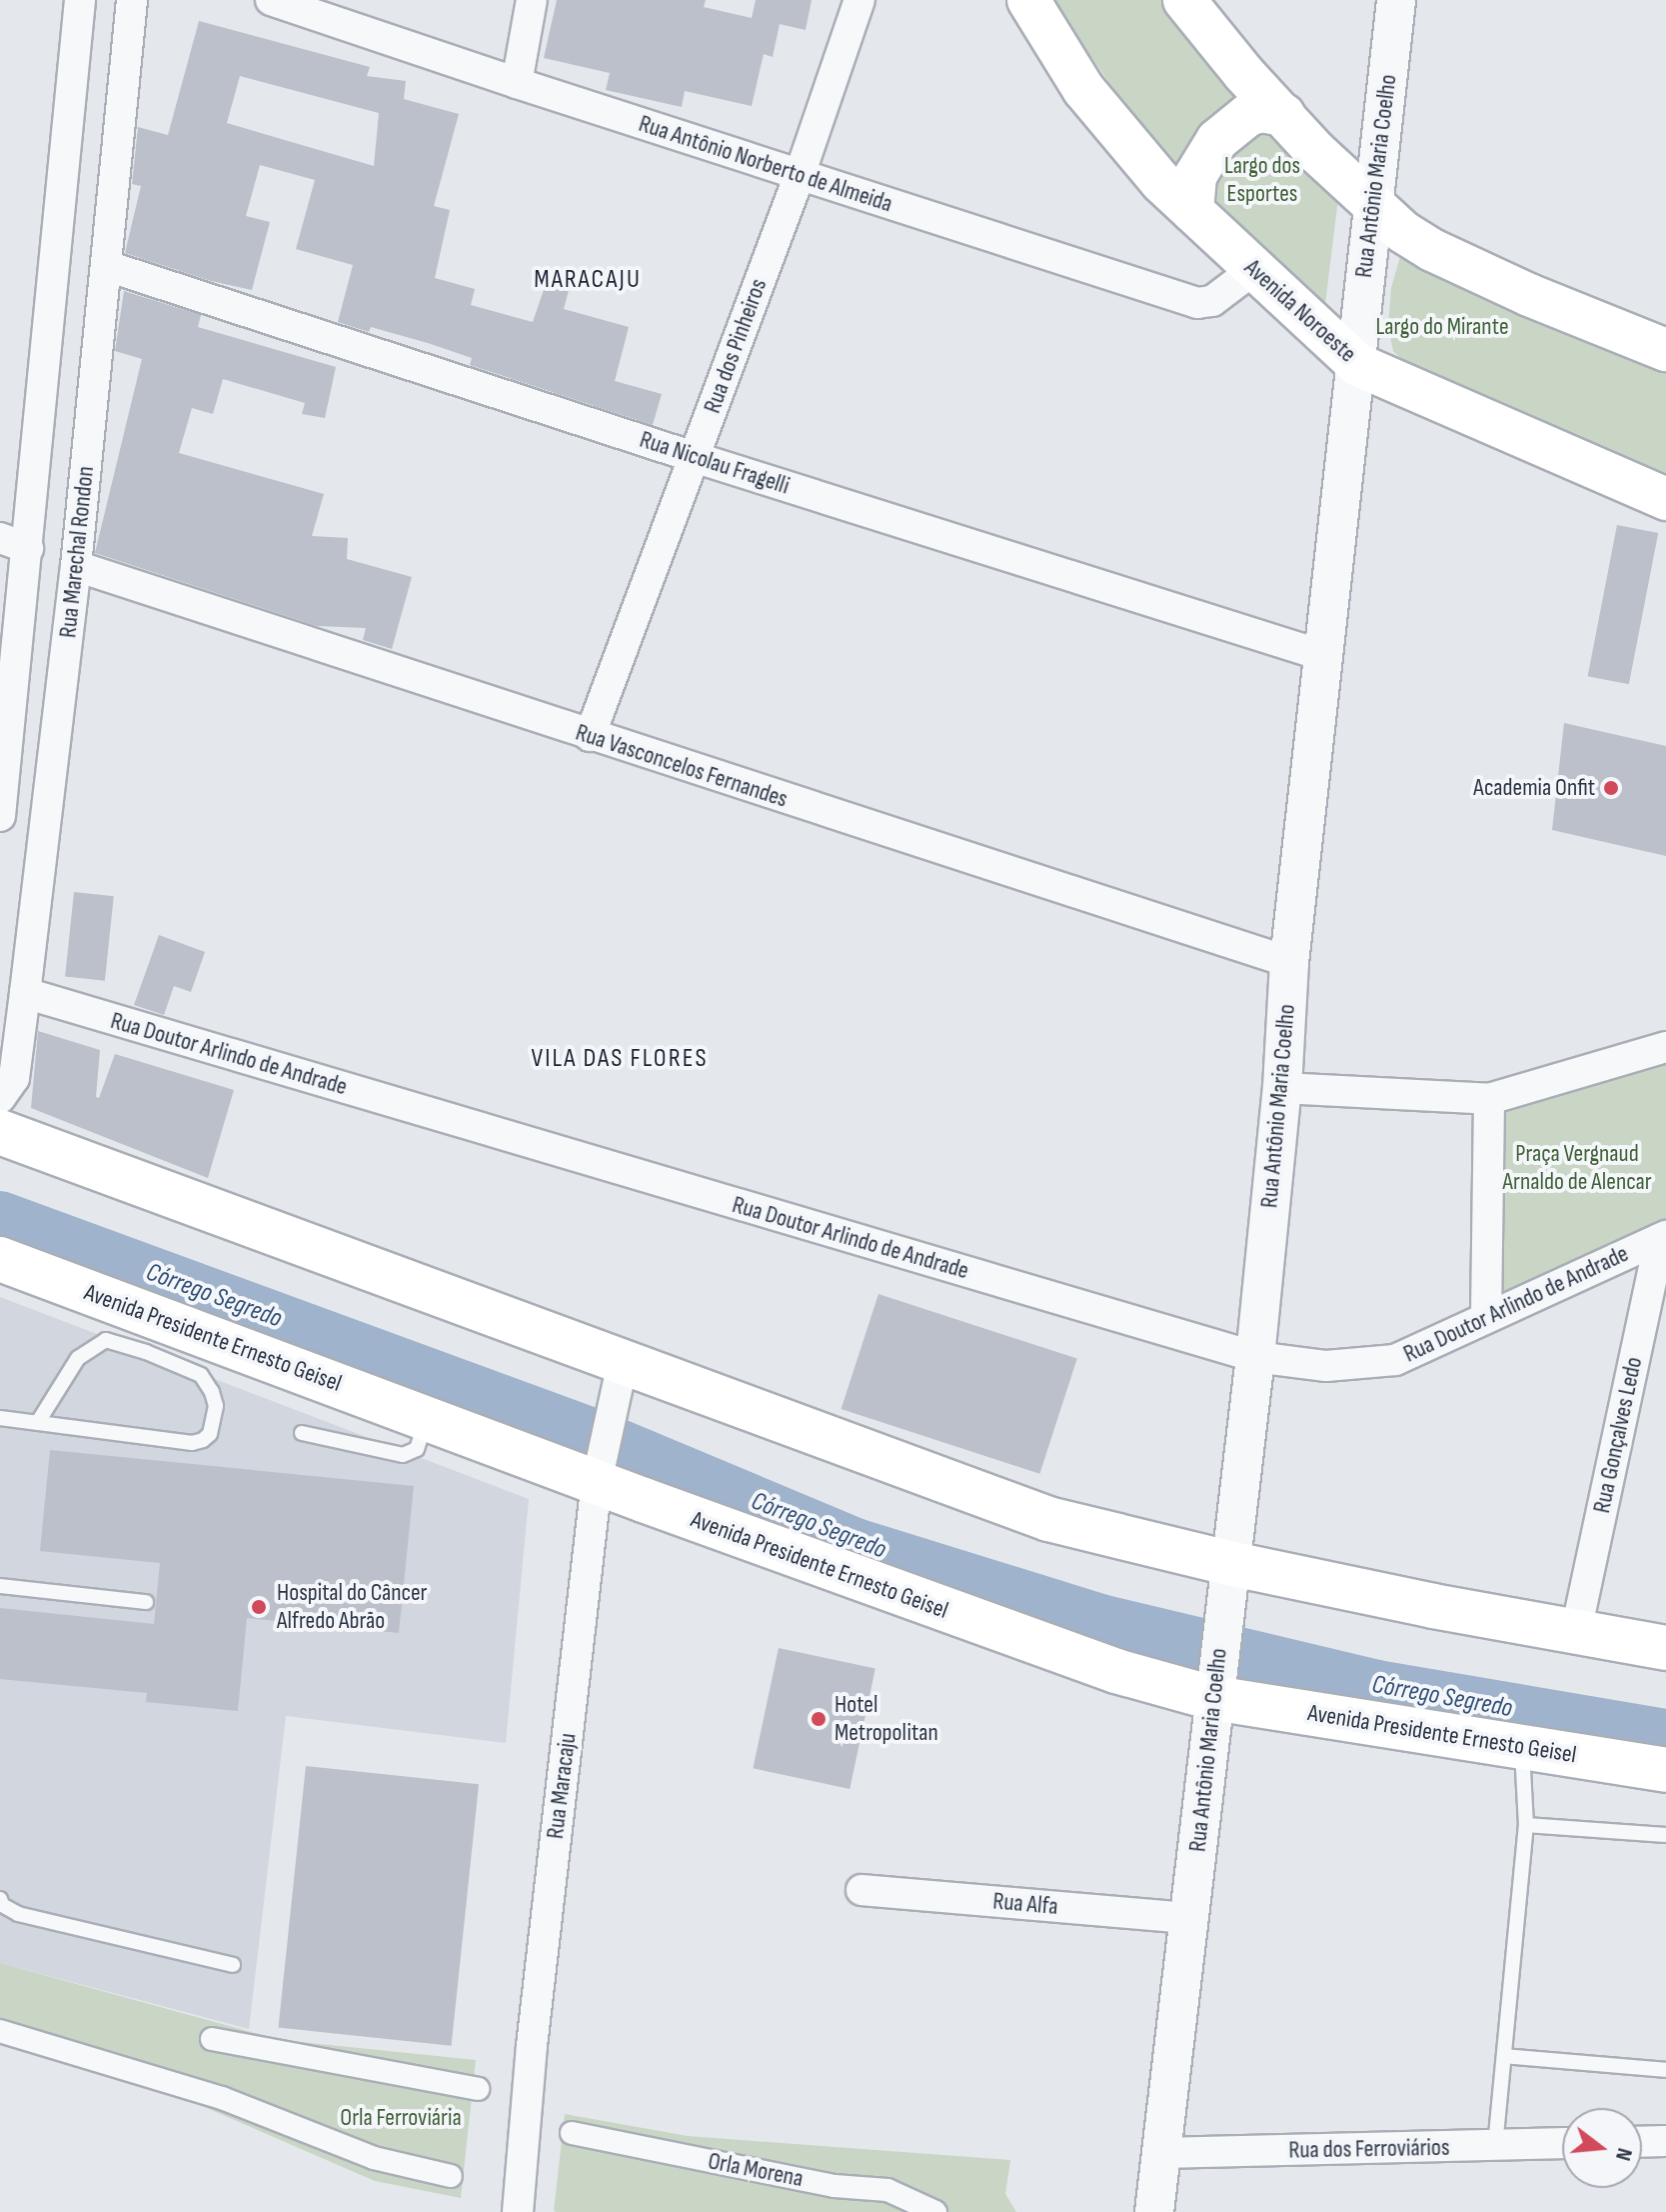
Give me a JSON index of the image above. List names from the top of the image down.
{
  "streets": {
    "main road": ["Avenida Noroeste", "Avenida Presidente Ernesto Geisel"],
    "street": [
      "Rua Antônio Norberto de Almeida",
      "Rua Antônio Maria Coelho",
      "Rua dos Pinheiros",
      "Rua Nicolau Fragelli",
      "Rua Marechal Rondon",
      "Rua Vasconcelos Fernandes",
      "Rua Doutor Arlindo de Andrade",
      "Rua Gonçalves Ledo",
      "Rua Maracaju",
      "Rua Alfa",
      "Rua dos Ferroviários",
      "Orla Morena"
    ]
  },
  "crossings": [
    ["Rua Antônio Norberto de Almeida", "Avenida Noroeste"],
    ["Rua Antônio Norberto de Almeida", "Rua dos Pinheiros"],
    ["Rua Antônio Maria Coelho", "Avenida Noroeste"],
    ["Rua Antônio Maria Coelho", "Rua Nicolau Fragelli"],
    ["Rua Antônio Maria Coelho", "Rua Vasconcelos Fernandes"],
    ["Rua Antônio Maria Coelho", "Rua Doutor Arlindo de Andrade"],
    ["Rua Antônio Maria Coelho", "Avenida Presidente Ernesto Geisel"],
    ["Rua Antônio Maria Coelho", "Rua Alfa"],
    ["Rua Antônio Maria Coelho", "Rua dos Ferroviários"],
    ["Rua dos Pinheiros", "Rua Nicolau Fragelli"],
    ["Rua dos Pinheiros", "Rua Vasconcelos Fernandes"],
    ["Rua Nicolau Fragelli", "Rua Marechal Rondon"],
    ["Rua Marechal Rondon", "Rua Vasconcelos Fernandes"],
    ["Rua Marechal Rondon", "Rua Doutor Arlindo de Andrade"],
    ["Rua Doutor Arlindo de Andrade", "Rua Gonçalves Ledo"],
    ["Avenida Presidente Ernesto Geisel", "Rua Maracaju"]
  ],
  "districts": ["MARACAJU", "VILA DAS FLORES"],
  "water": ["Córrego Segredo"],
  "parks": [
    "Largo dos Esportes",
    "Largo do Mirante",
    "Praça Vergnaud Arnaldo de Alencar",
    "Orla Ferroviária"
  ],
  "places": ["Academia Onfit", "Hospital do Câncer Alfredo Abrão", "Hotel Metropolitan"],
  "north": "right"
}
